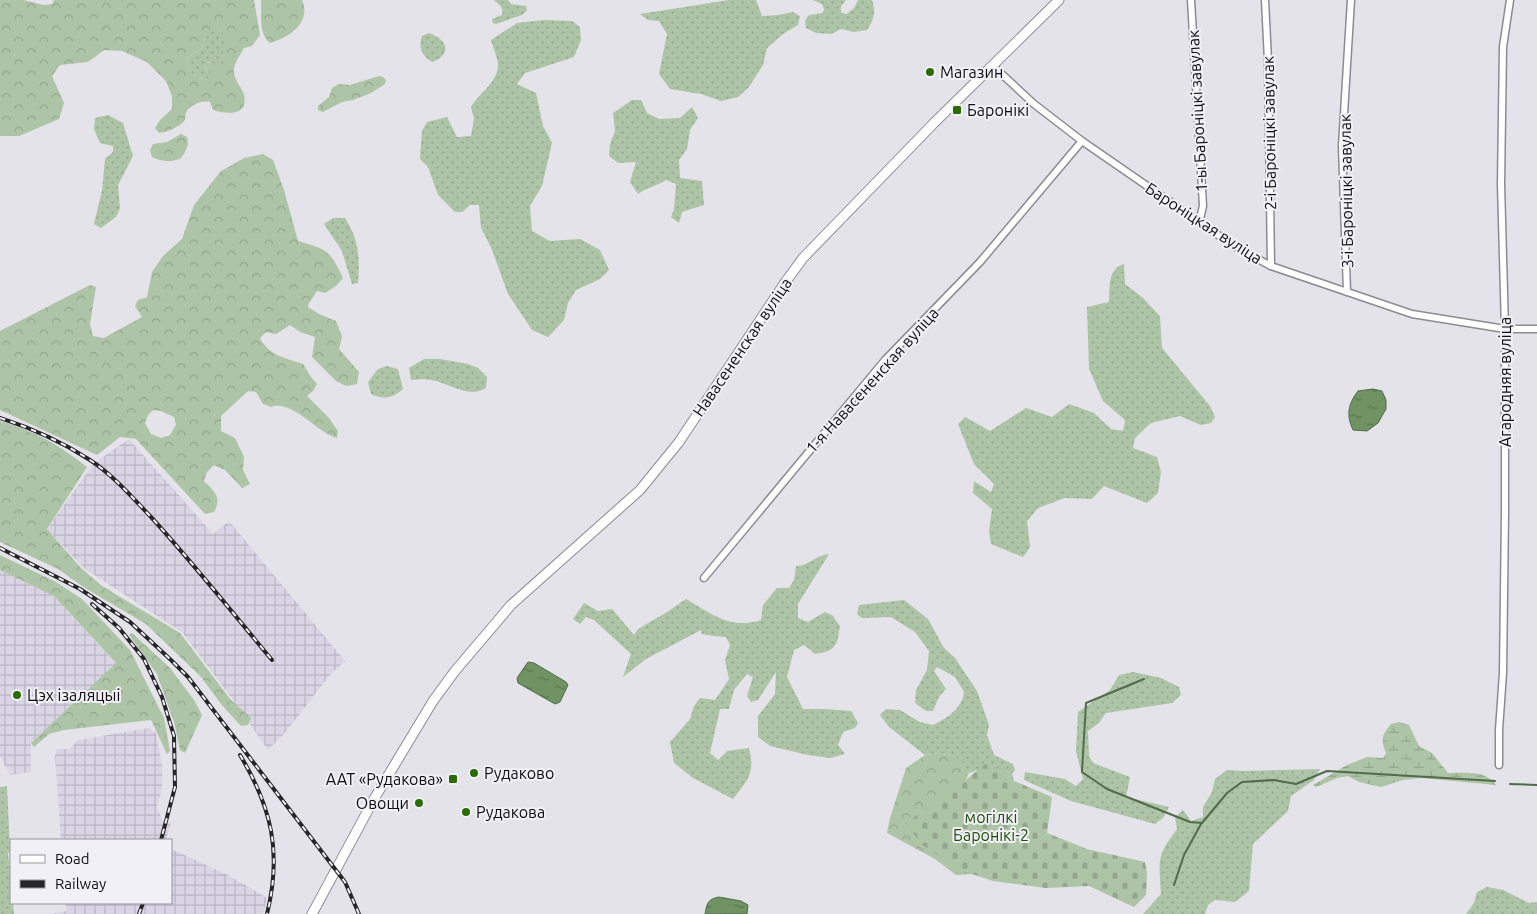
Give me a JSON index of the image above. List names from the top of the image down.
{
  "streets": {
    "main road": ["Навасененская вуліца"],
    "street": [
      "1-ы Бароніцкі завулак",
      "2-і Бароніцкі завулак",
      "3-і Бароніцкі завулак",
      "Бароніцкая вуліца",
      "1-я Навасененская вуліца",
      "Агародняя вуліца"
    ]
  },
  "crossings": [
    ["1-ы Бароніцкі завулак", "Бароніцкая вуліца"],
    ["2-і Бароніцкі завулак", "Бароніцкая вуліца"],
    ["3-і Бароніцкі завулак", "Бароніцкая вуліца"],
    ["Бароніцкая вуліца", "Навасененская вуліца"],
    ["Бароніцкая вуліца", "1-я Навасененская вуліца"],
    ["Бароніцкая вуліца", "Агародняя вуліца"]
  ],
  "parks": ["могілкі Баронікі-2"],
  "places": {
    "other": [
      "Магазин",
      "Цэх ізаляцыі",
      "Рудаково",
      "Овощи",
      "Рудакова"
    ],
    "transit": ["Баронікі", "ААТ «Рудакова»"]
  },
  "legend": ["Road", "Railway"]
}
